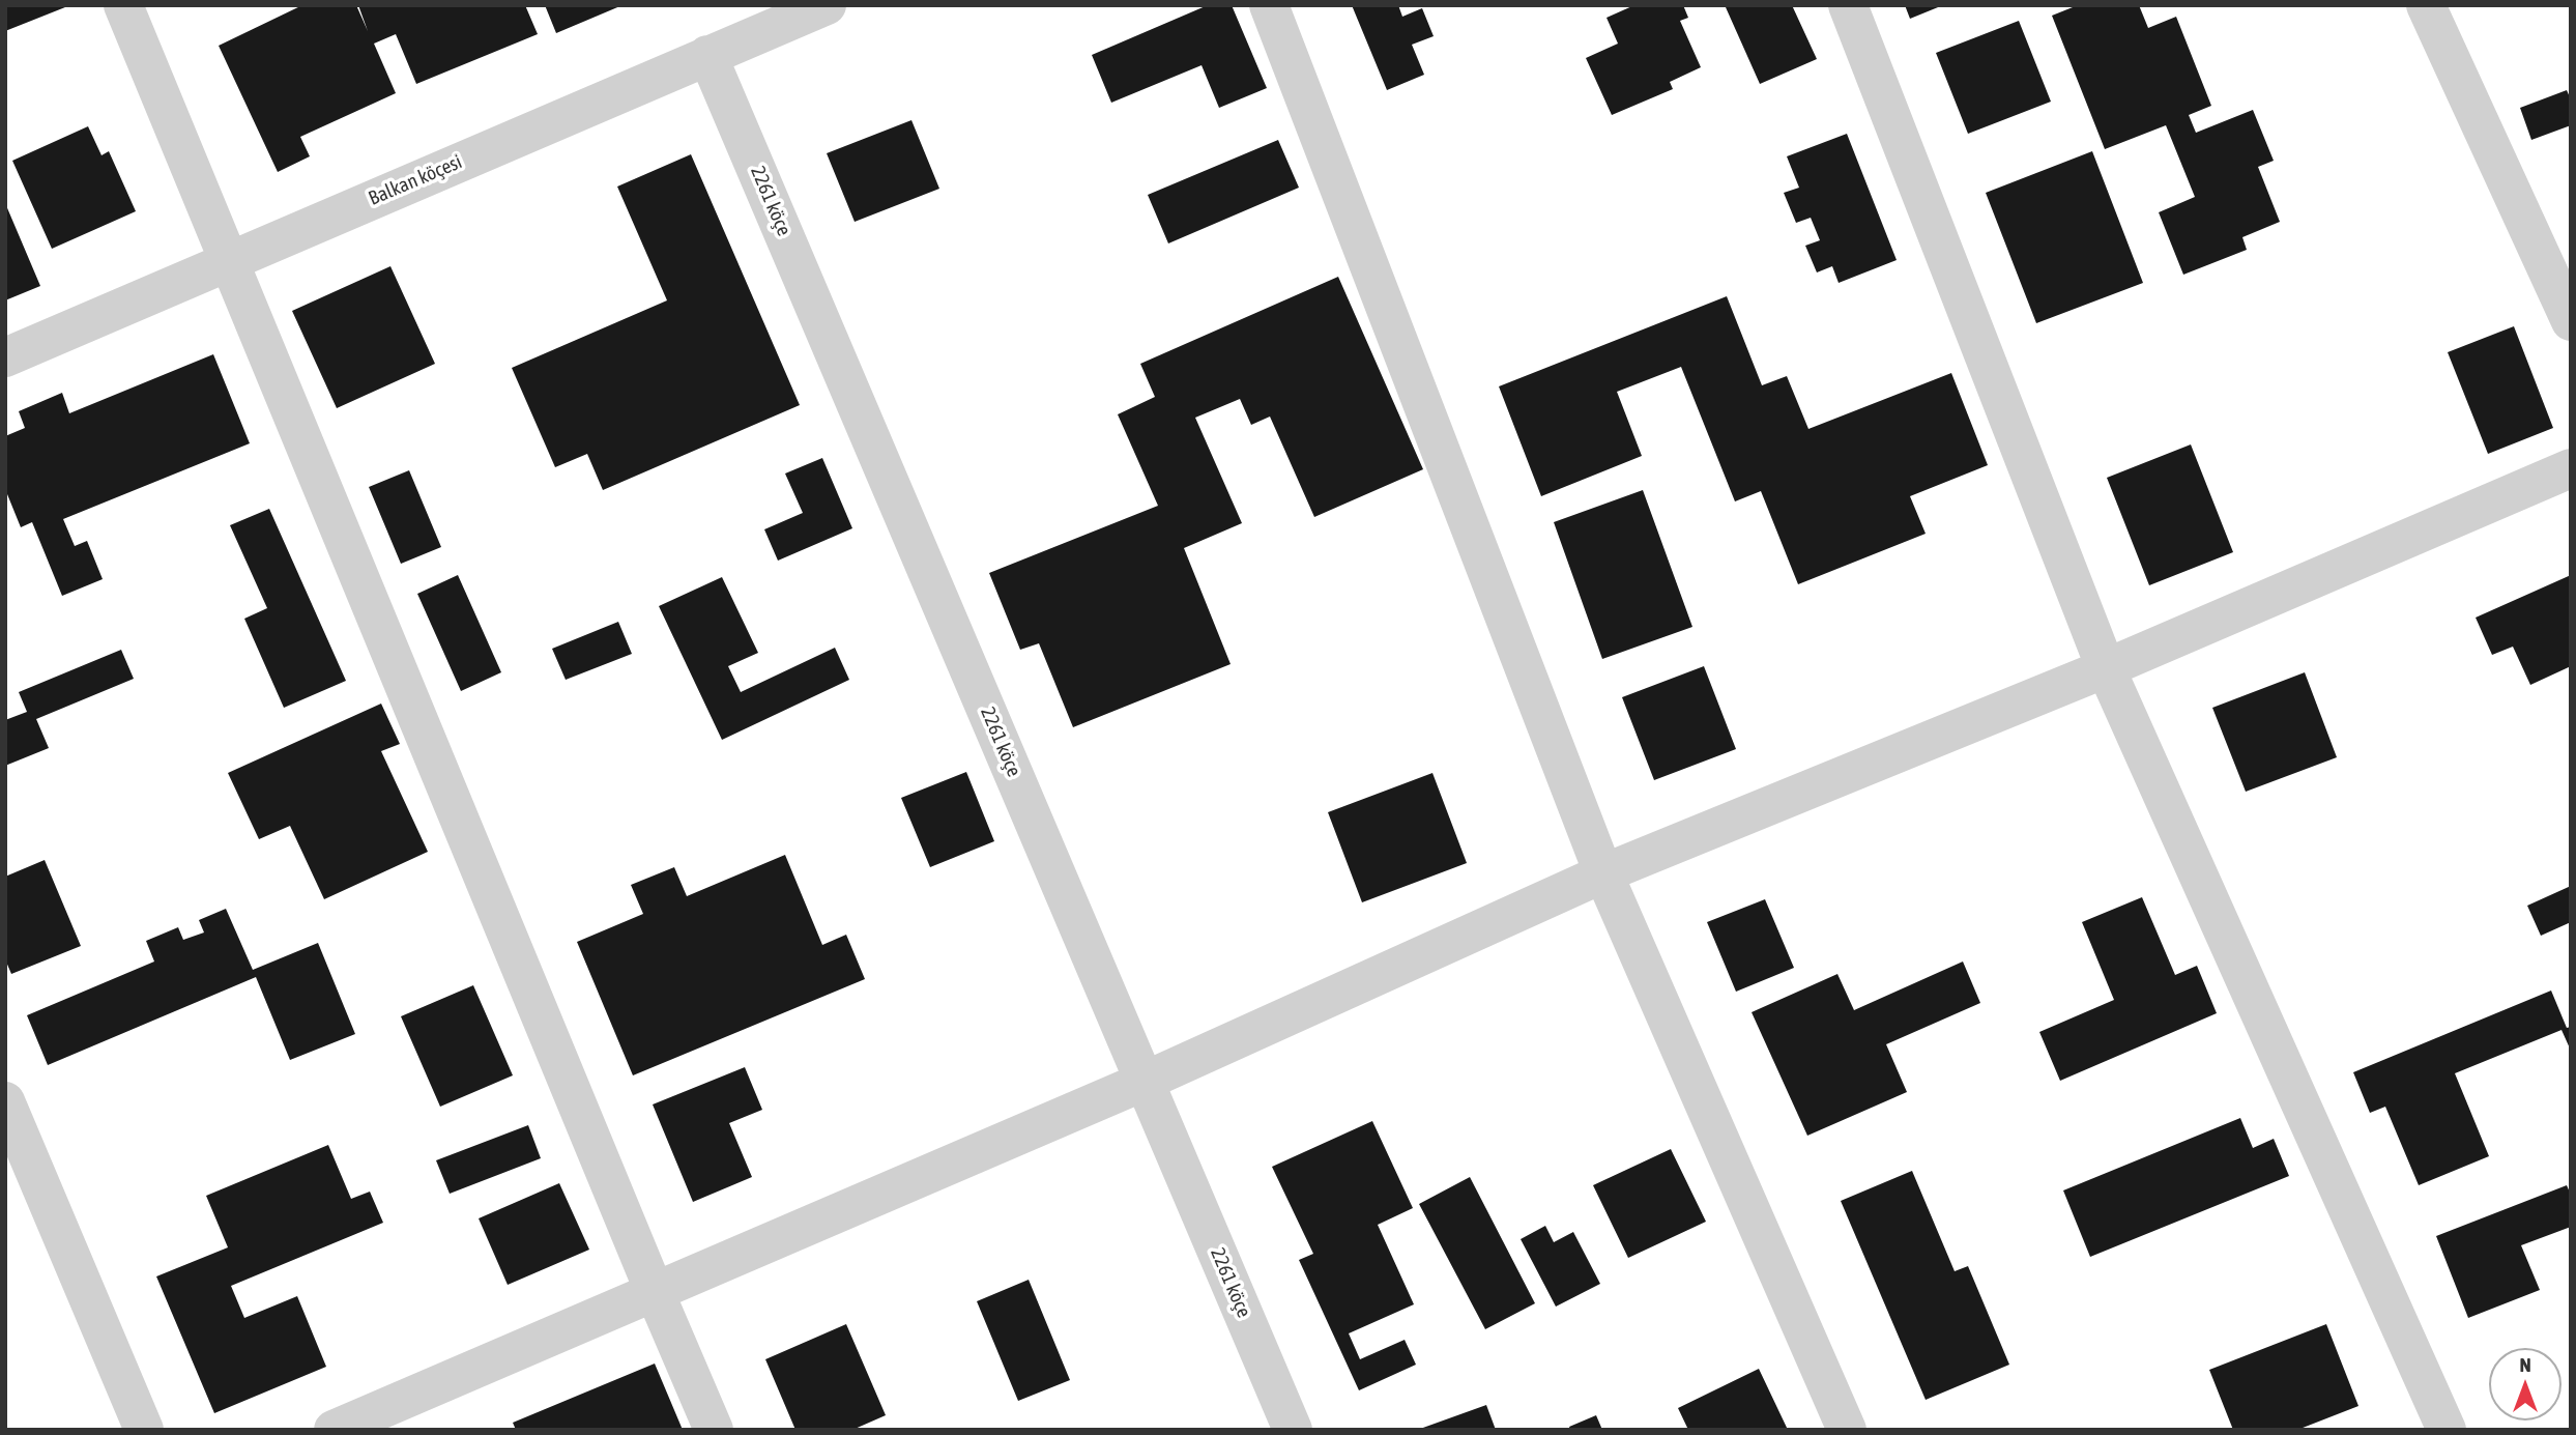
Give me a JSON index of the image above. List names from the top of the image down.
{
  "streets": {
    "street": ["Balkan köçesi", "2261 köçe"]
  },
  "crossings": [
    ["Balkan köçesi", "2261 köçe"]
  ],
  "north": "top"
}
